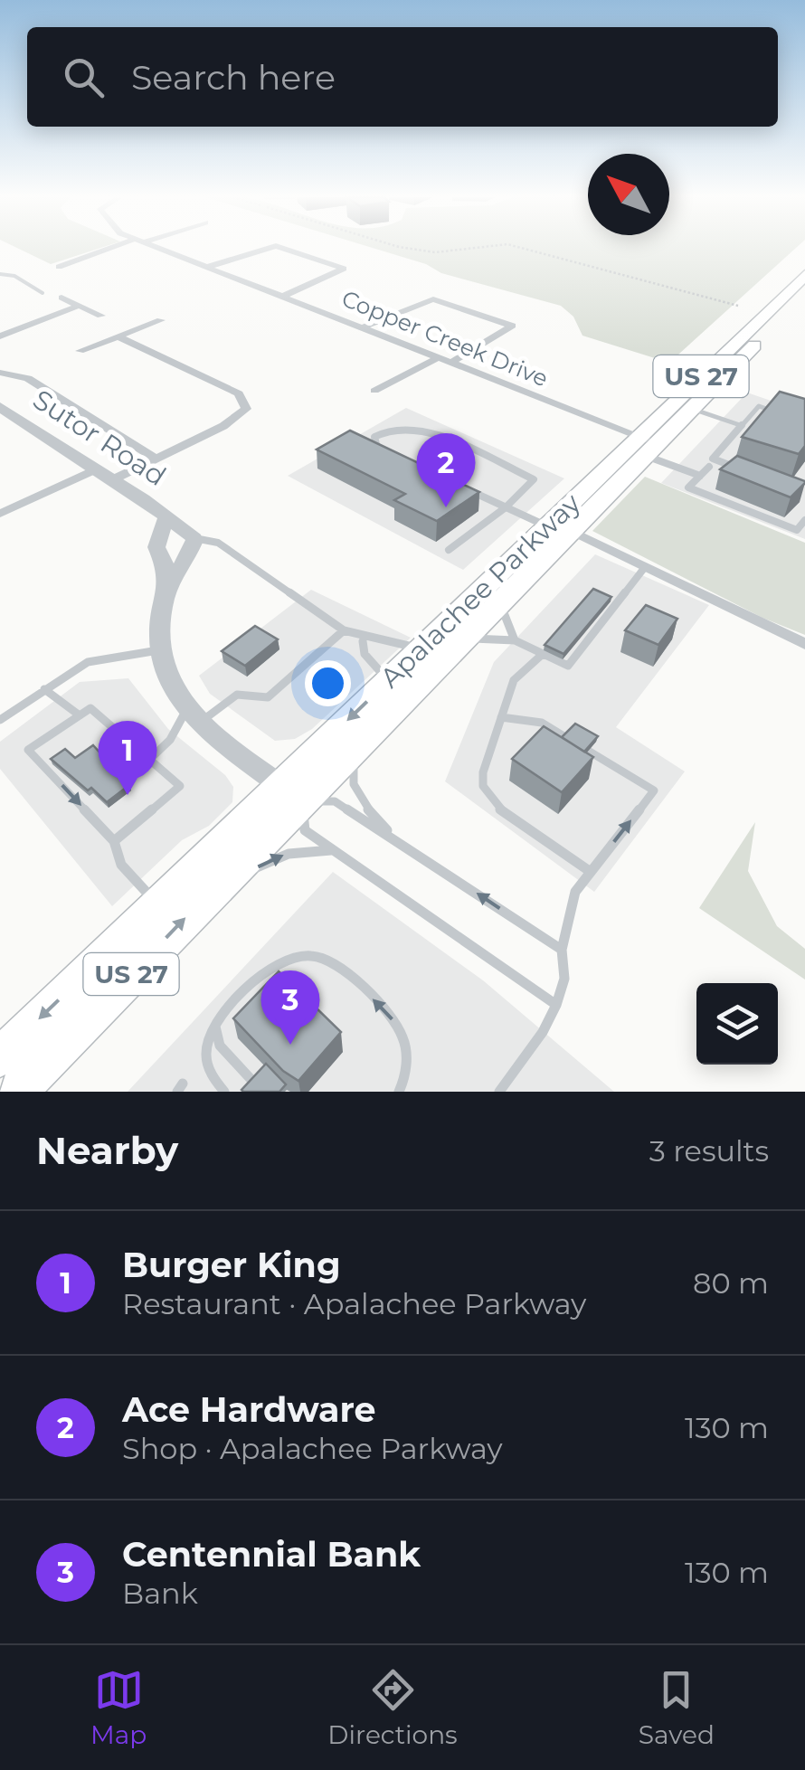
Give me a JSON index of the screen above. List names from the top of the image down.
{
  "streets": {
    "main road": ["US 27", "Apalachee Parkway"],
    "street": ["Copper Creek Drive", "Sutor Road"]
  },
  "crossings": [
    ["Copper Creek Drive", "Apalachee Parkway"],
    ["Sutor Road", "Apalachee Parkway"]
  ],
  "north": "top left",
  "page": {
    "search": "Search here",
    "pins": ["2", "1", "3"],
    "heading": ["Nearby", "3 results"],
    "list": [
      {
        "mark": "1",
        "name": "Burger King",
        "note": "Restaurant · Apalachee Parkway",
        "value": "80 m"
      },
      {
        "mark": "2",
        "name": "Ace Hardware",
        "note": "Shop · Apalachee Parkway",
        "value": "130 m"
      },
      {
        "mark": "3",
        "name": "Centennial Bank",
        "note": "Bank",
        "value": "130 m"
      }
    ],
    "nav": ["Map", "Directions", "Saved"]
  }
}
